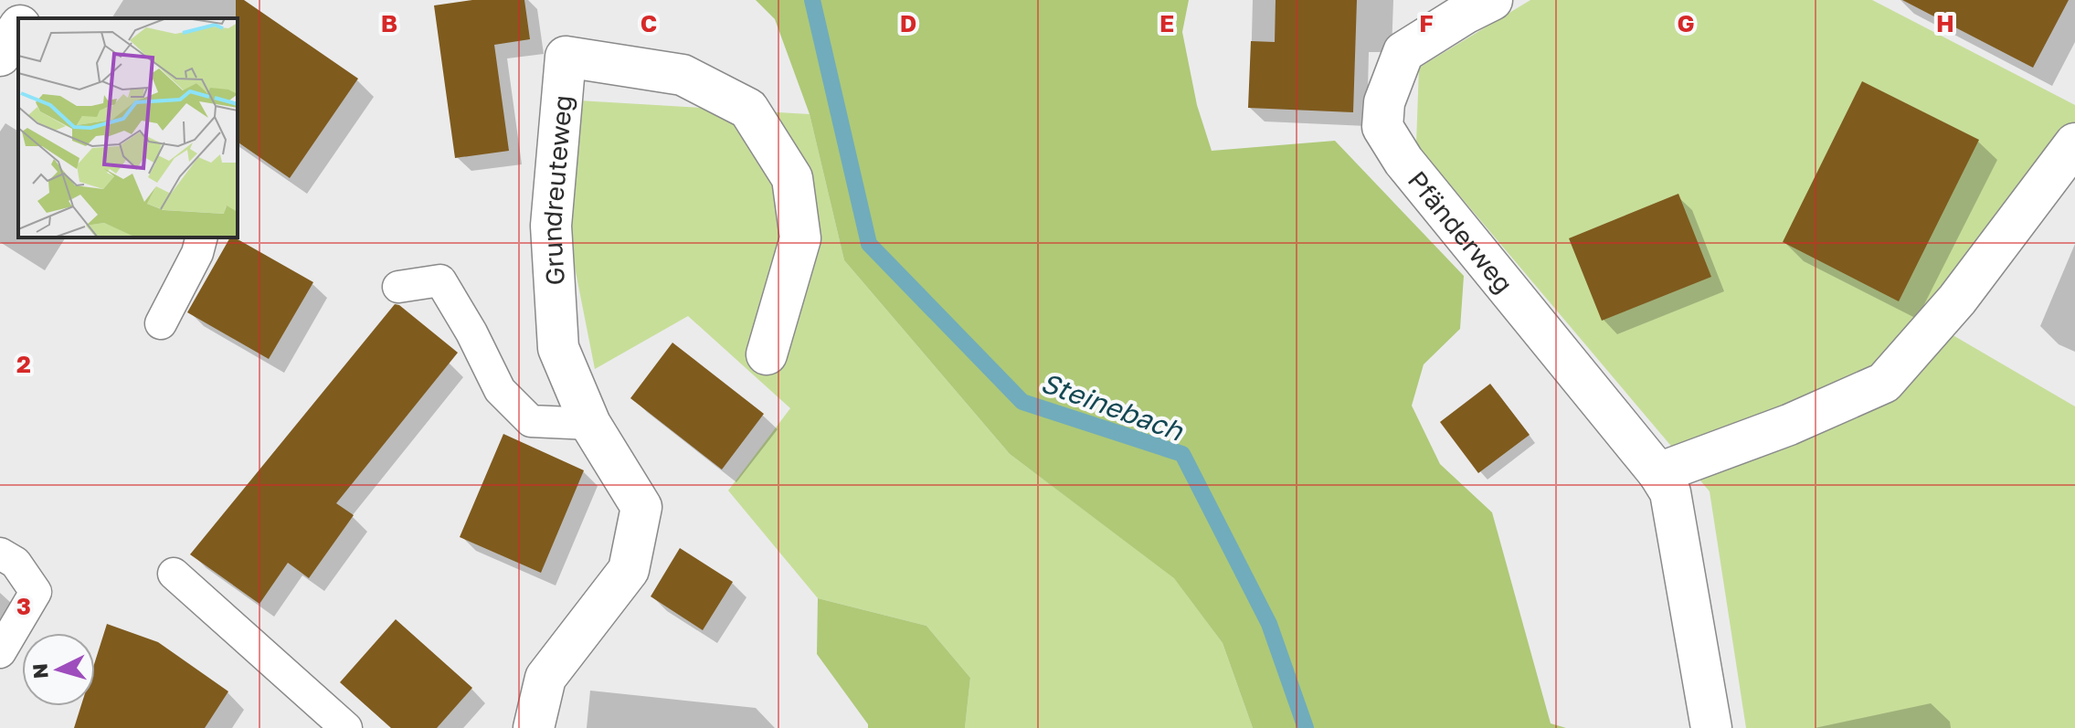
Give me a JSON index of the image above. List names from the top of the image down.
{
  "streets": {
    "street": ["Grundreuteweg", "Pfänderweg"]
  },
  "water": ["Steinebach"],
  "north": "left",
  "grid": {
    "columns": [
      "B",
      "C",
      "D",
      "E",
      "F",
      "G",
      "H"
    ],
    "rows": ["2", "3"]
  }
}
